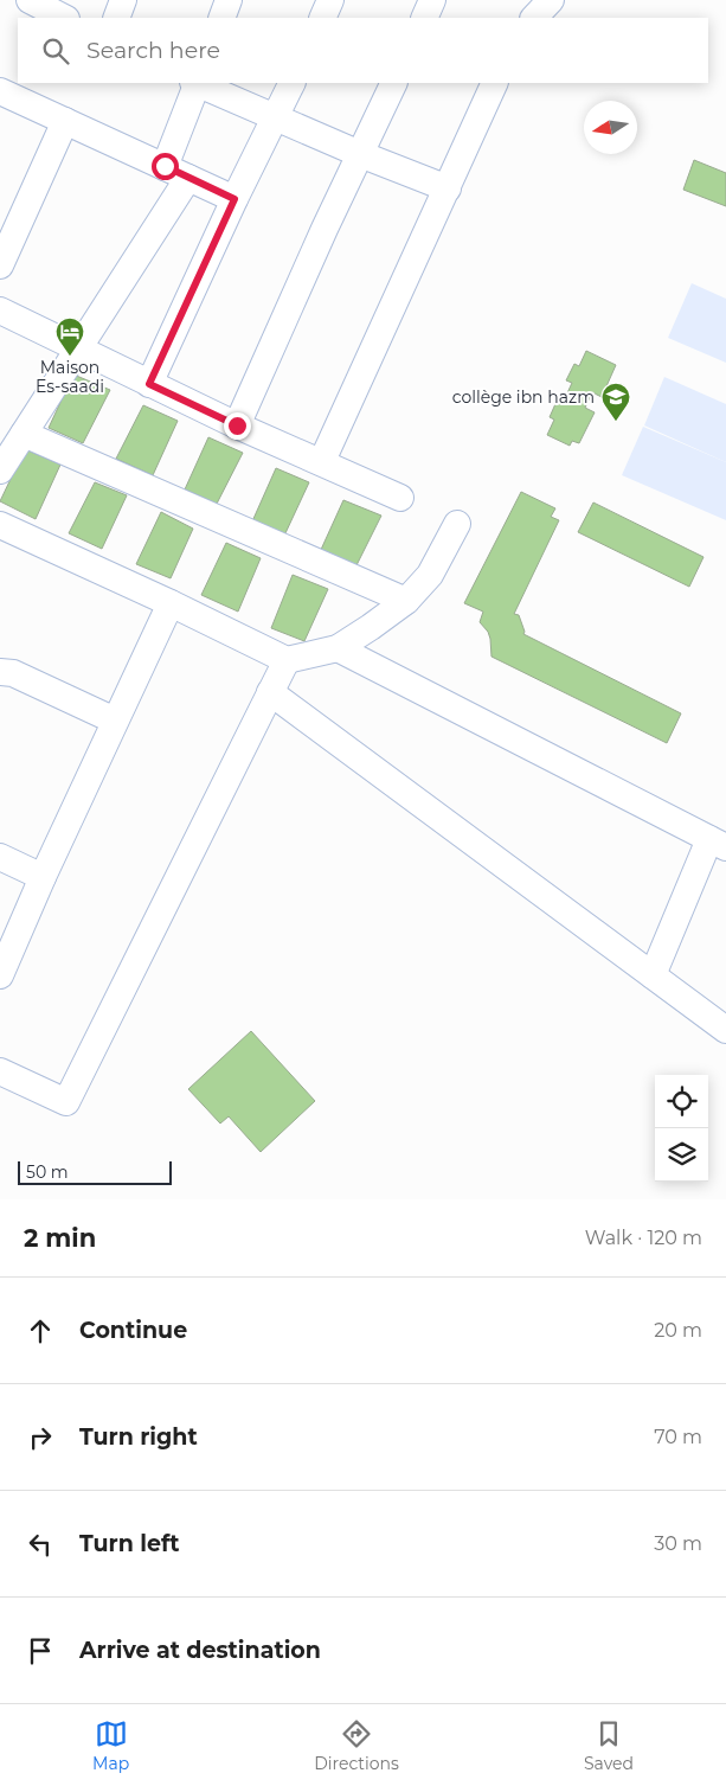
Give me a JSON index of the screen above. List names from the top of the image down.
{
  "places": {
    "hotel": ["Maison Es-saadi"],
    "school or university": ["collège ibn hazm"]
  },
  "scale_bar": "50 m",
  "north": "left",
  "page": {
    "search": "Search here",
    "scale": "50 m",
    "heading": ["2 min", "Walk · 120 m"],
    "list": [
      ["Continue", "20 m"],
      ["Turn right", "70 m"],
      ["Turn left", "30 m"],
      "Arrive at destination"
    ],
    "nav": ["Map", "Directions", "Saved"]
  }
}
